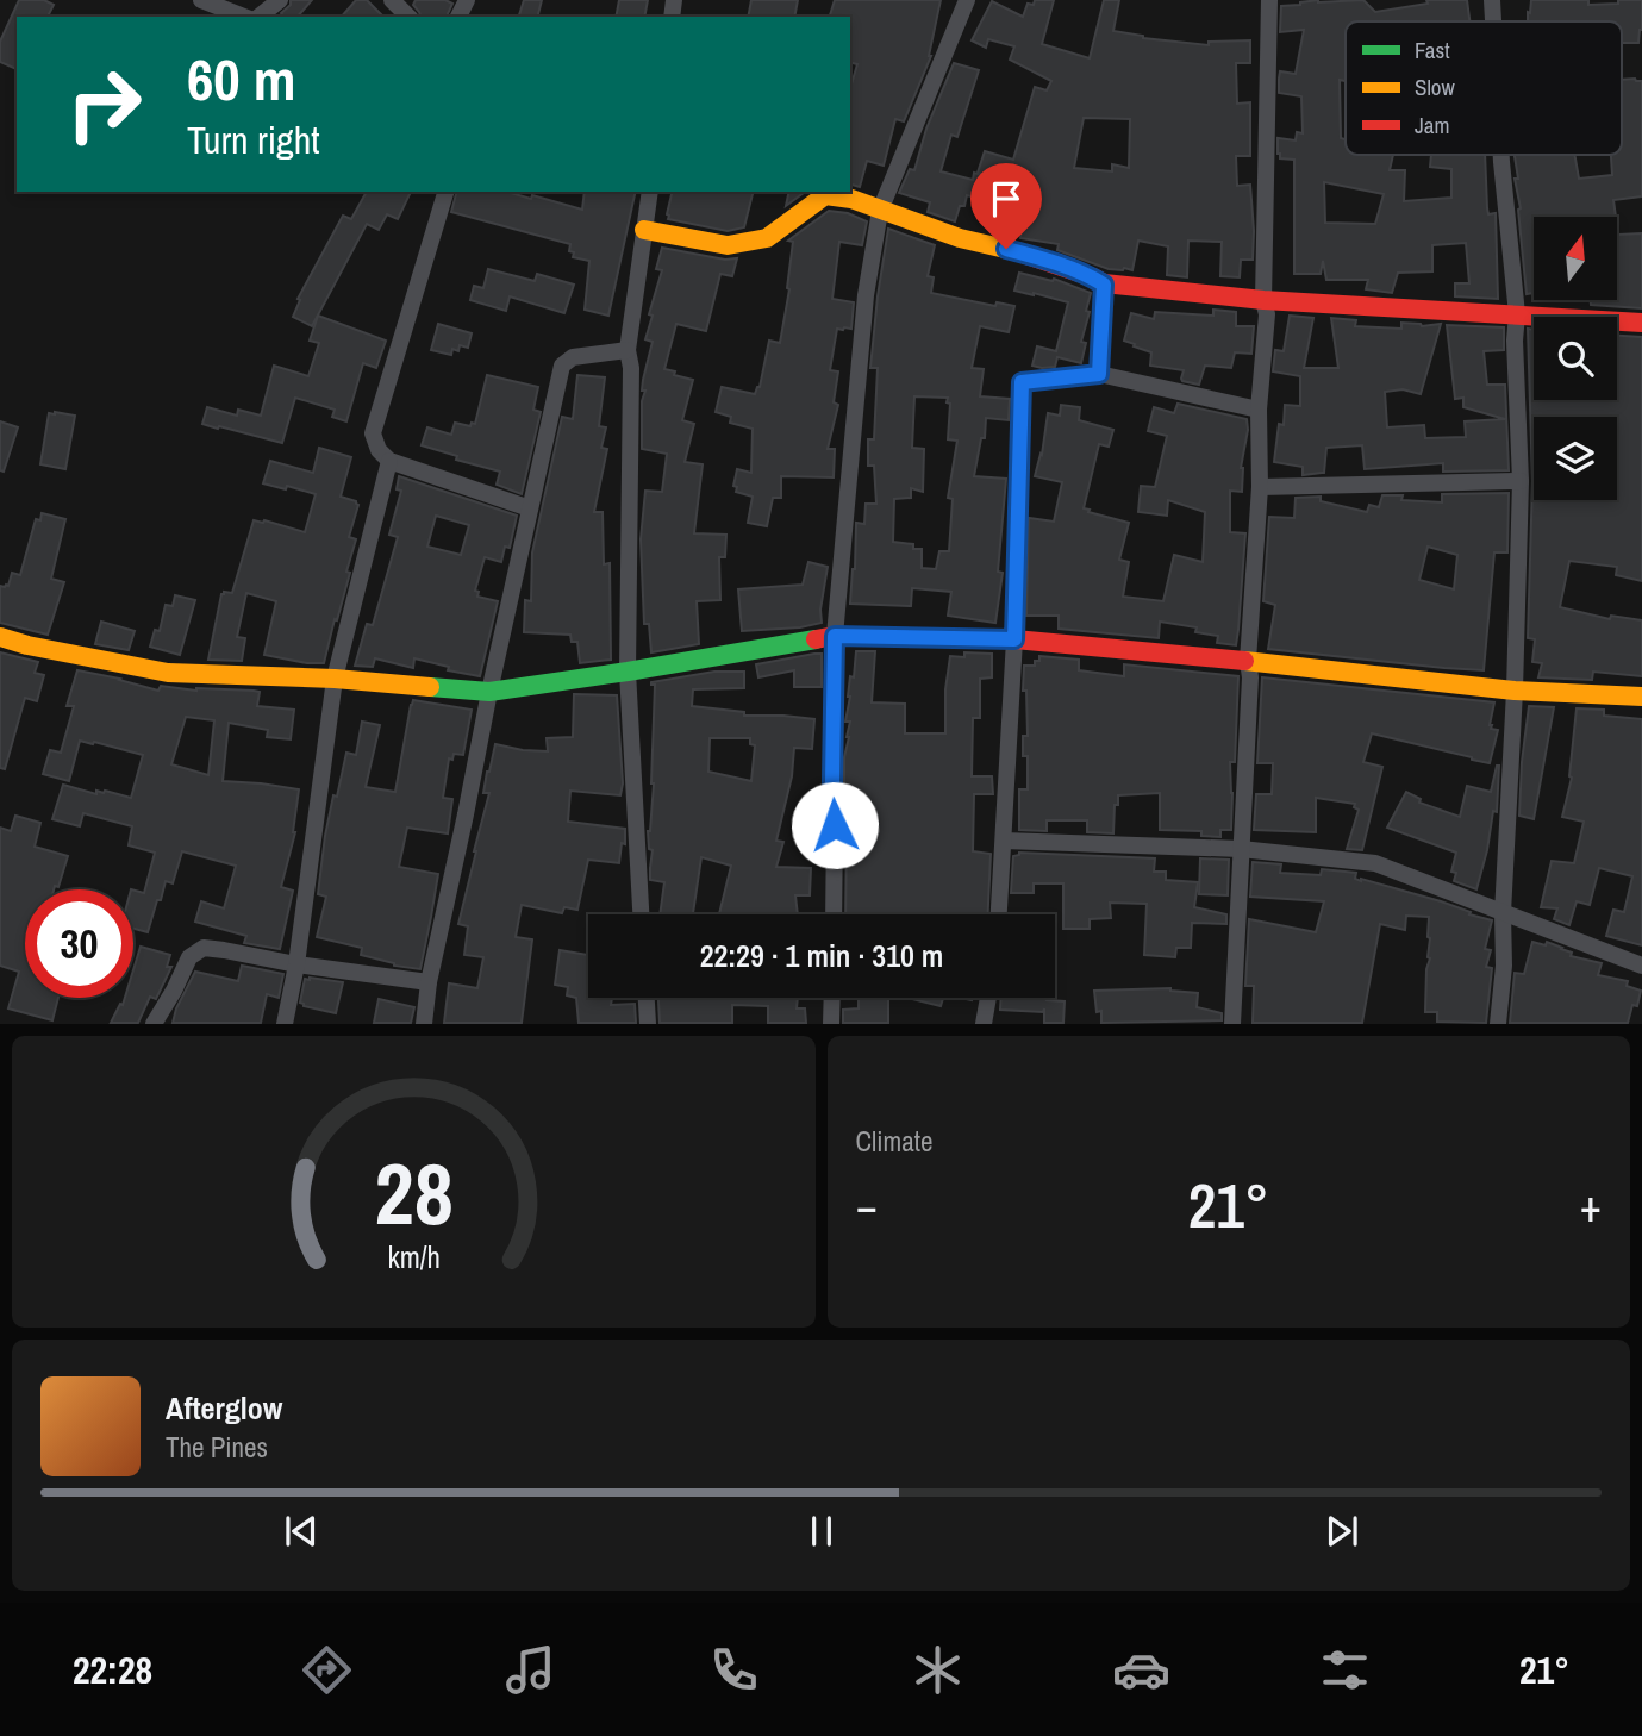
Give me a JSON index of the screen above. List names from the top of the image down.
{
  "legend": ["Fast", "Slow", "Jam"],
  "north": "top",
  "page": {
    "turn": ["60 m", "Turn right"],
    "limit": "30",
    "trip": "22:29 · 1 min · 310 m",
    "tile": "Climate",
    "heat": ["−", "21°", "+"],
    "song": ["Afterglow", "The Pines"],
    "tabs": ["22:28", "21°"],
    "gauge": ["28", "km/h"]
  }
}
